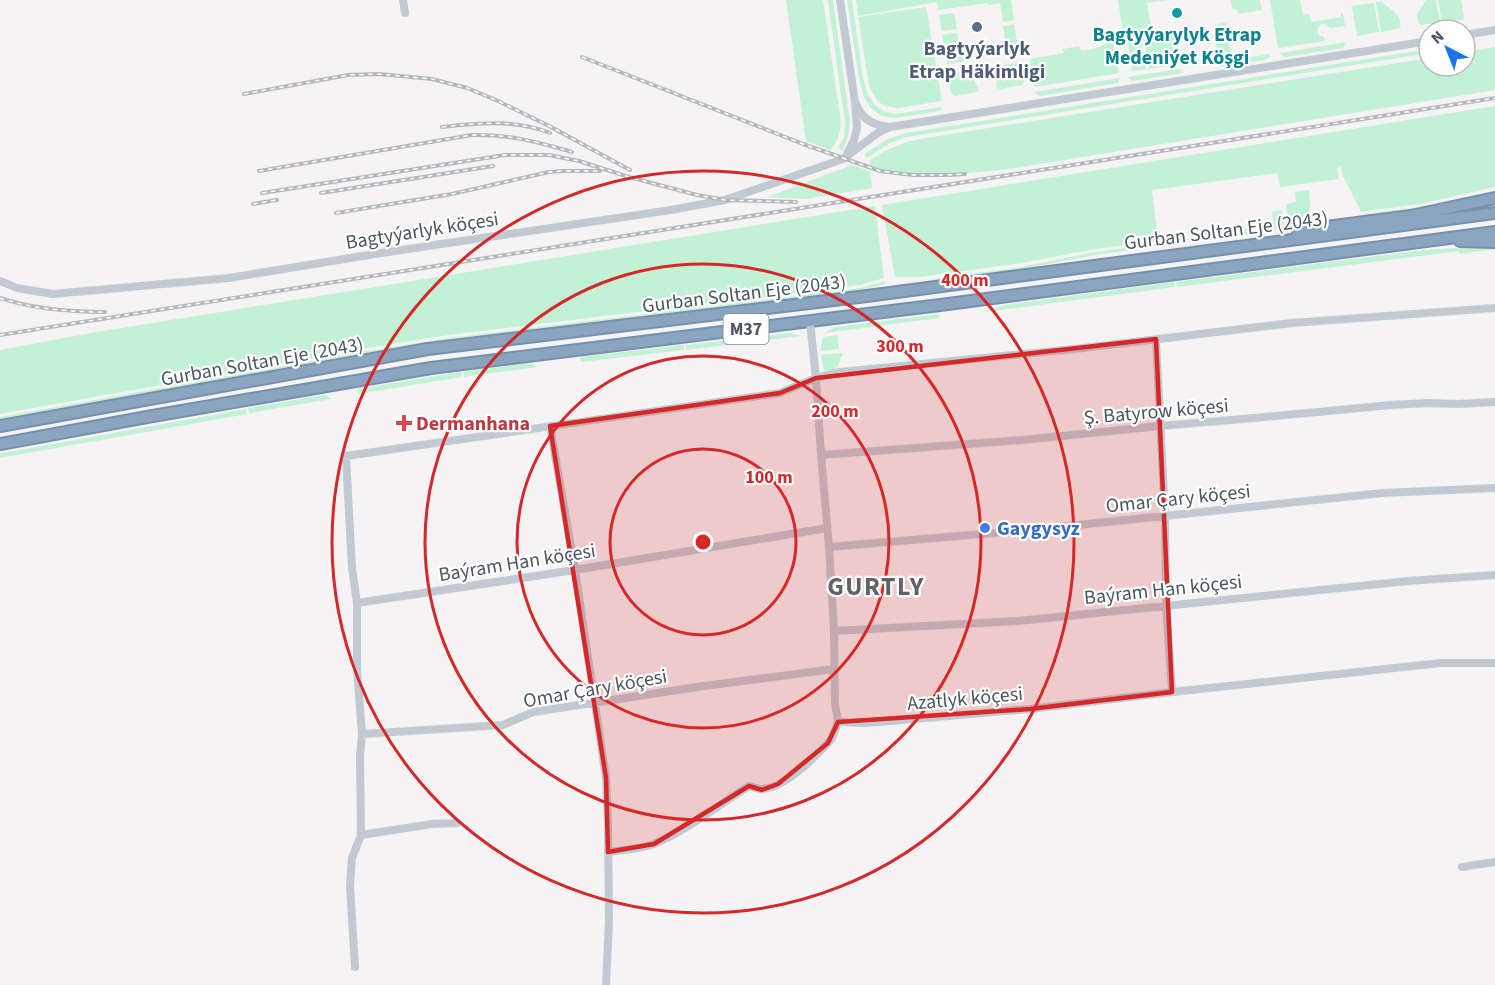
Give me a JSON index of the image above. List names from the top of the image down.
{
  "streets": {
    "highway": ["Gurban Soltan Eje (2043)", "M37"],
    "street": [
      "Bagtyýarlyk köçesi",
      "Ş. Batyrow köçesi",
      "Omar Çary köçesi",
      "Baýram Han köçesi",
      "Azatlyk köçesi"
    ]
  },
  "districts": ["GURTLY"],
  "places": {
    "other": ["Bagtyýarylyk Etrap Medeniýet Köşgi", "Bagtyýarlyk Etrap Häkimligi", "Gaygysyz"],
    "health": ["Dermanhana"]
  },
  "north": "top left",
  "rings": [
    "400 m",
    "300 m",
    "200 m",
    "100 m"
  ]
}
